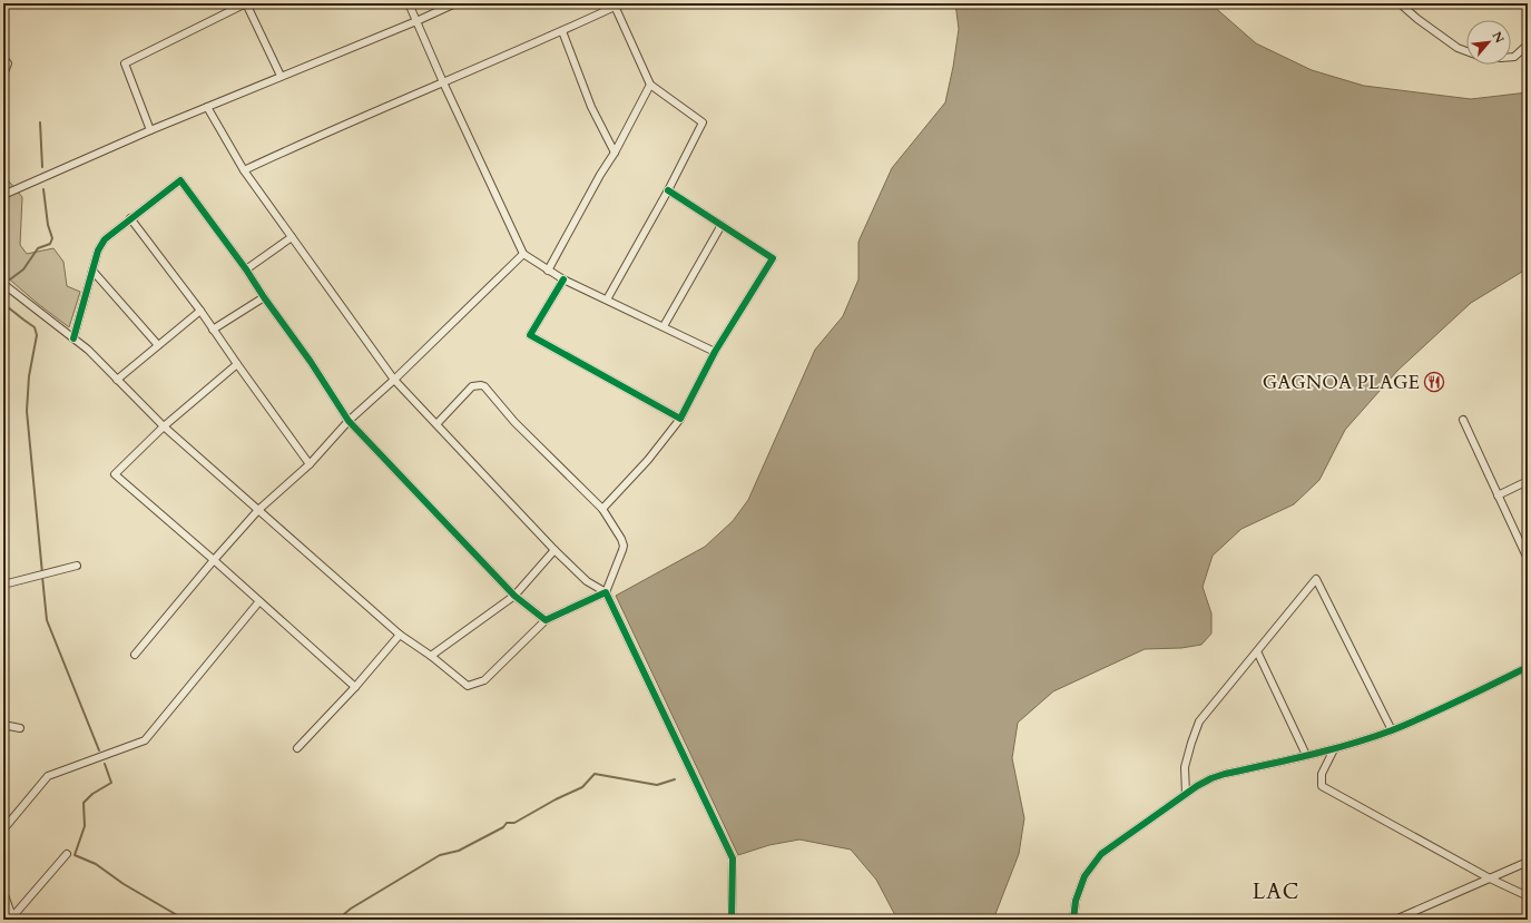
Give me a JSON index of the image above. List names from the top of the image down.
{
  "districts": ["LAC"],
  "places": {
    "restaurant": ["GAGNOA PLAGE"]
  },
  "north": "top right"
}
